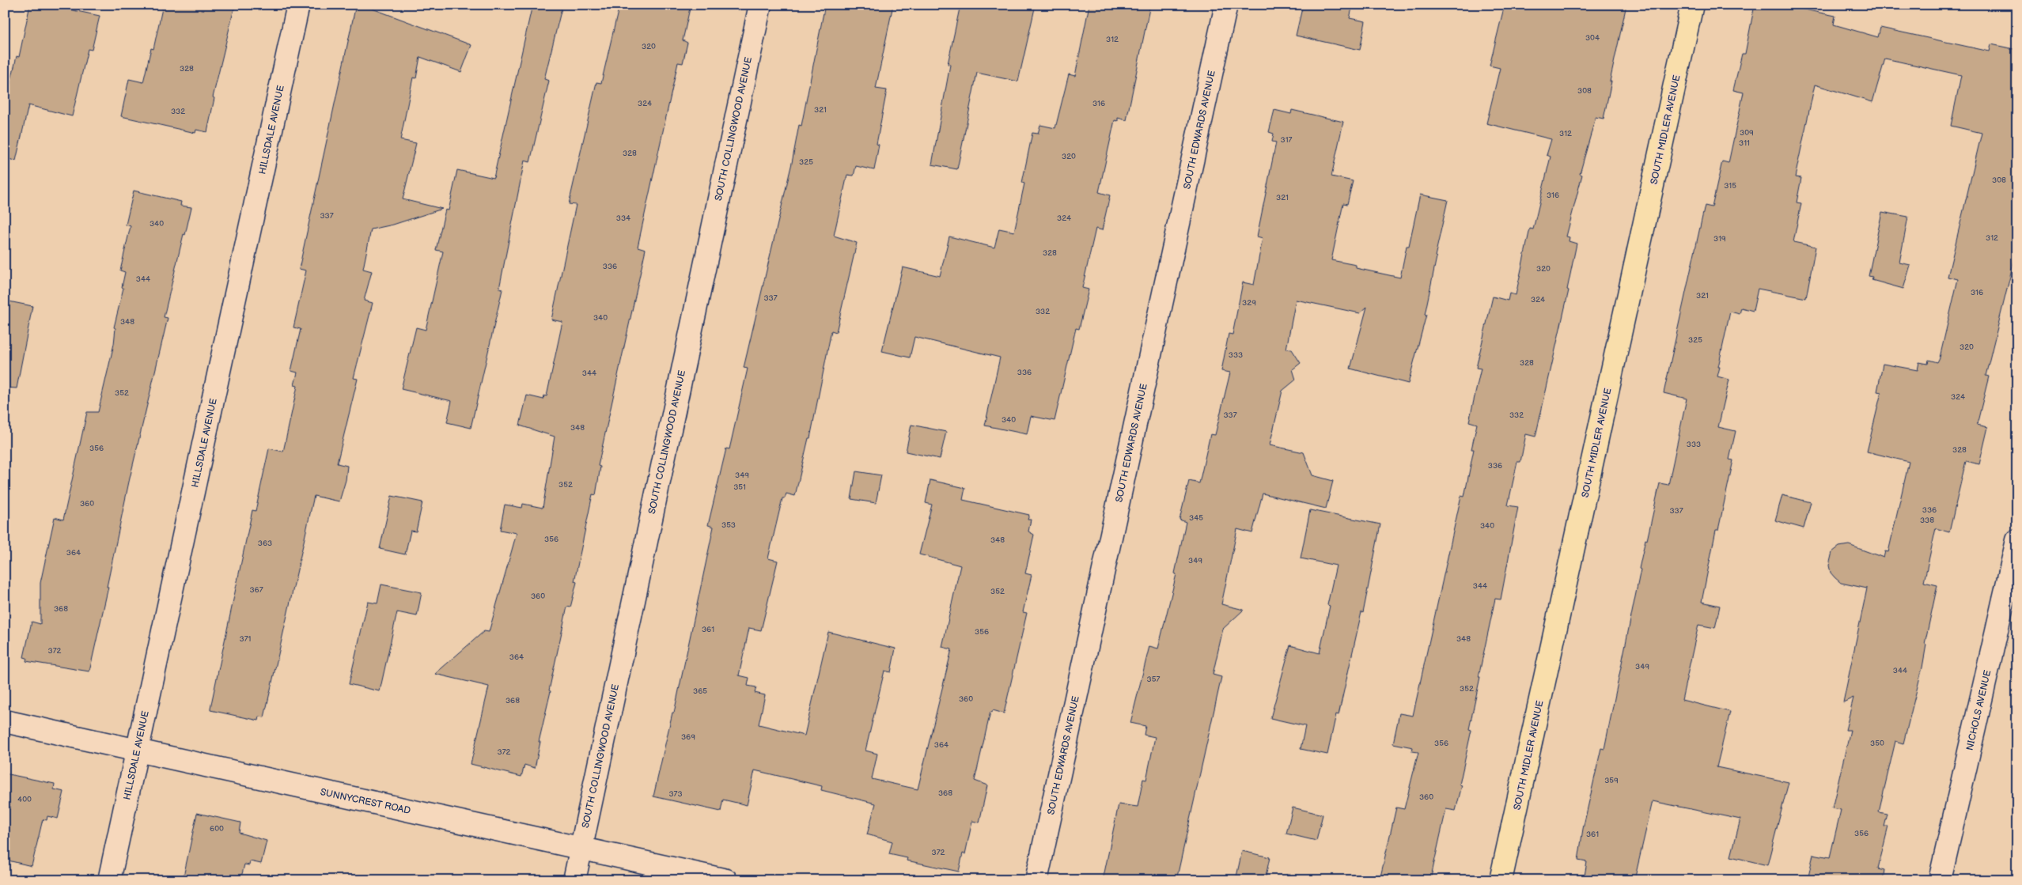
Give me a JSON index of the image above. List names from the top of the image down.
{
  "streets": {
    "main road": ["SOUTH MIDLER AVENUE"],
    "street": [
      "SOUTH COLLINGWOOD AVENUE",
      "HILLSDALE AVENUE",
      "SOUTH EDWARDS AVENUE",
      "NICHOLS AVENUE",
      "SUNNYCREST ROAD"
    ]
  },
  "crossings": [
    ["SOUTH COLLINGWOOD AVENUE", "SUNNYCREST ROAD"],
    ["HILLSDALE AVENUE", "SUNNYCREST ROAD"]
  ],
  "house_numbers": [
    "304",
    "312",
    "320",
    "328",
    "308",
    "324",
    "316",
    "321",
    "332",
    "309",
    "312",
    "317",
    "311",
    "328",
    "320",
    "325",
    "308",
    "315",
    "316",
    "321",
    "337",
    "334",
    "324",
    "340",
    "312",
    "319",
    "328",
    "336",
    "320",
    "344",
    "316",
    "321",
    "337",
    "324",
    "329",
    "332",
    "340",
    "348",
    "325",
    "320",
    "333",
    "328",
    "336",
    "344",
    "352",
    "324",
    "337",
    "332",
    "340",
    "348",
    "333",
    "356",
    "328",
    "336",
    "349",
    "352",
    "351",
    "360",
    "336",
    "337",
    "345",
    "338",
    "353",
    "340",
    "356",
    "348",
    "363",
    "364",
    "349",
    "344",
    "367",
    "352",
    "360",
    "368",
    "361",
    "356",
    "371",
    "348",
    "372",
    "364",
    "349",
    "344",
    "357",
    "352",
    "365",
    "360",
    "368",
    "369",
    "356",
    "350",
    "364",
    "372",
    "359",
    "368",
    "373",
    "360",
    "400",
    "600",
    "356",
    "361",
    "372"
  ]
}
